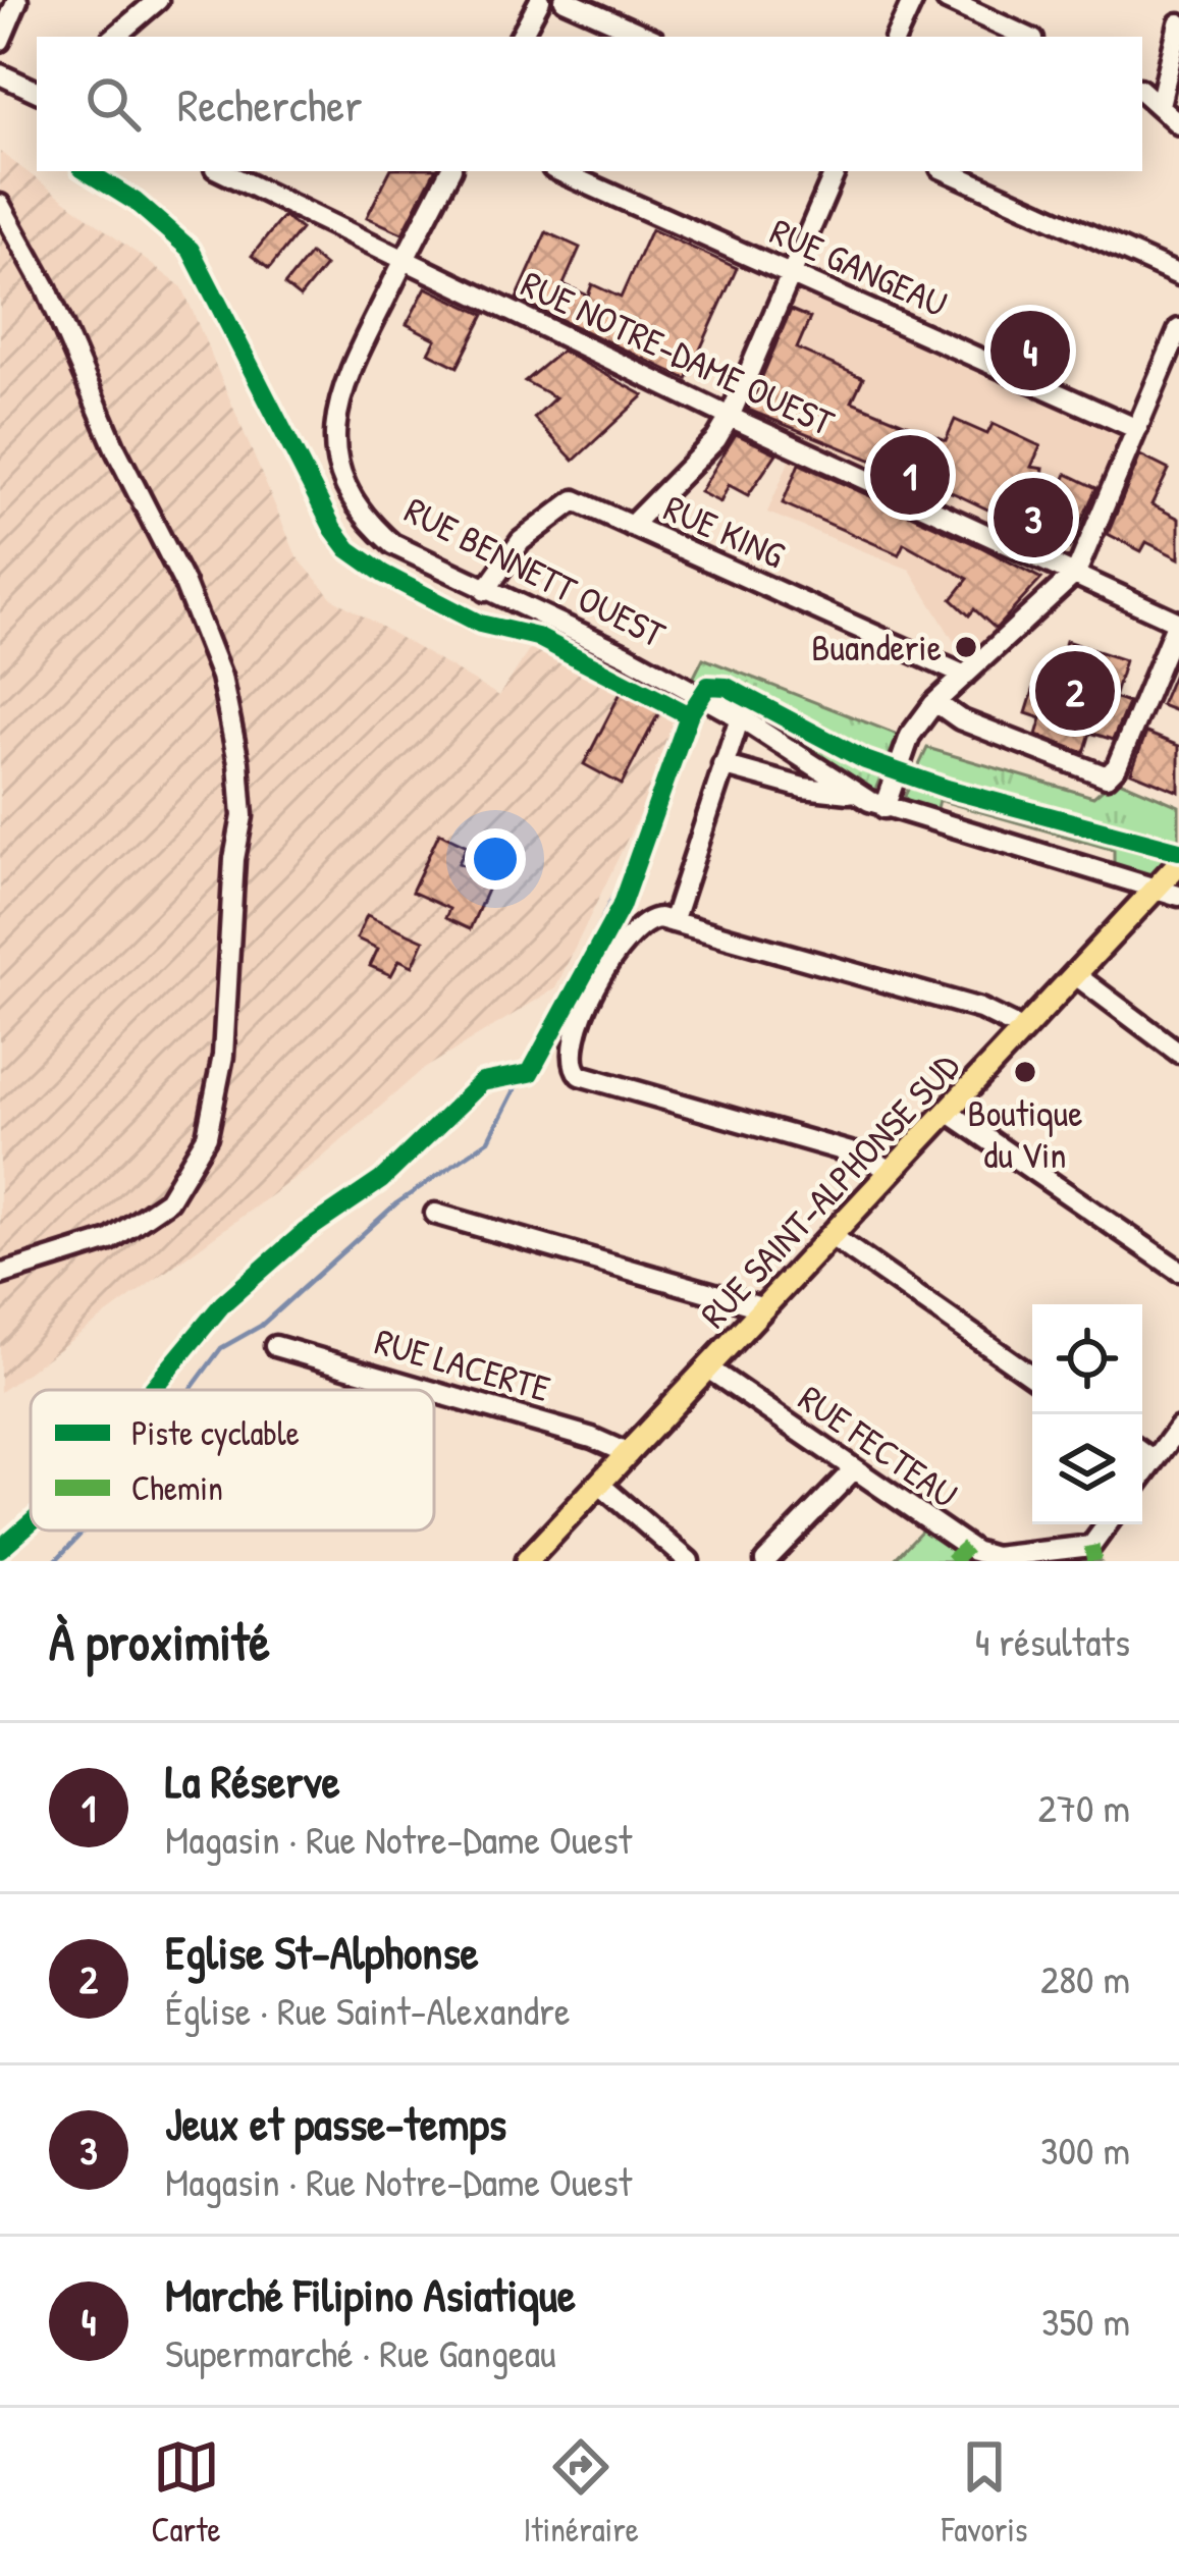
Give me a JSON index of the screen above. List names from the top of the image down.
{
  "streets": {
    "main road": ["RUE SAINT-ALPHONSE SUD"],
    "street": [
      "RUE GANGEAU",
      "RUE NOTRE-DAME OUEST",
      "RUE KING",
      "RUE BENNETT OUEST",
      "RUE LACERTE",
      "RUE FECTEAU"
    ]
  },
  "crossings": [
    ["RUE NOTRE-DAME OUEST", "RUE BENNETT OUEST"],
    ["RUE KING", "RUE BENNETT OUEST"],
    ["RUE BENNETT OUEST", "RUE SAINT-ALPHONSE SUD"],
    ["RUE SAINT-ALPHONSE SUD", "RUE LACERTE"],
    ["RUE SAINT-ALPHONSE SUD", "RUE FECTEAU"]
  ],
  "places": ["Buanderie", "Boutique du Vin"],
  "legend": ["Piste cyclable", "Chemin"],
  "page": {
    "search": "Rechercher",
    "pins": [
      "4",
      "1",
      "3",
      "2"
    ],
    "heading": ["À proximité", "4 résultats"],
    "list": [
      {
        "mark": "1",
        "name": "La Réserve",
        "note": "Magasin · Rue Notre-Dame Ouest",
        "value": "270 m"
      },
      {
        "mark": "2",
        "name": "Eglise St-Alphonse",
        "note": "Église · Rue Saint-Alexandre",
        "value": "280 m"
      },
      {
        "mark": "3",
        "name": "Jeux et passe-temps",
        "note": "Magasin · Rue Notre-Dame Ouest",
        "value": "300 m"
      },
      {
        "mark": "4",
        "name": "Marché Filipino Asiatique",
        "note": "Supermarché · Rue Gangeau",
        "value": "350 m"
      }
    ],
    "nav": ["Carte", "Itinéraire", "Favoris"]
  }
}
